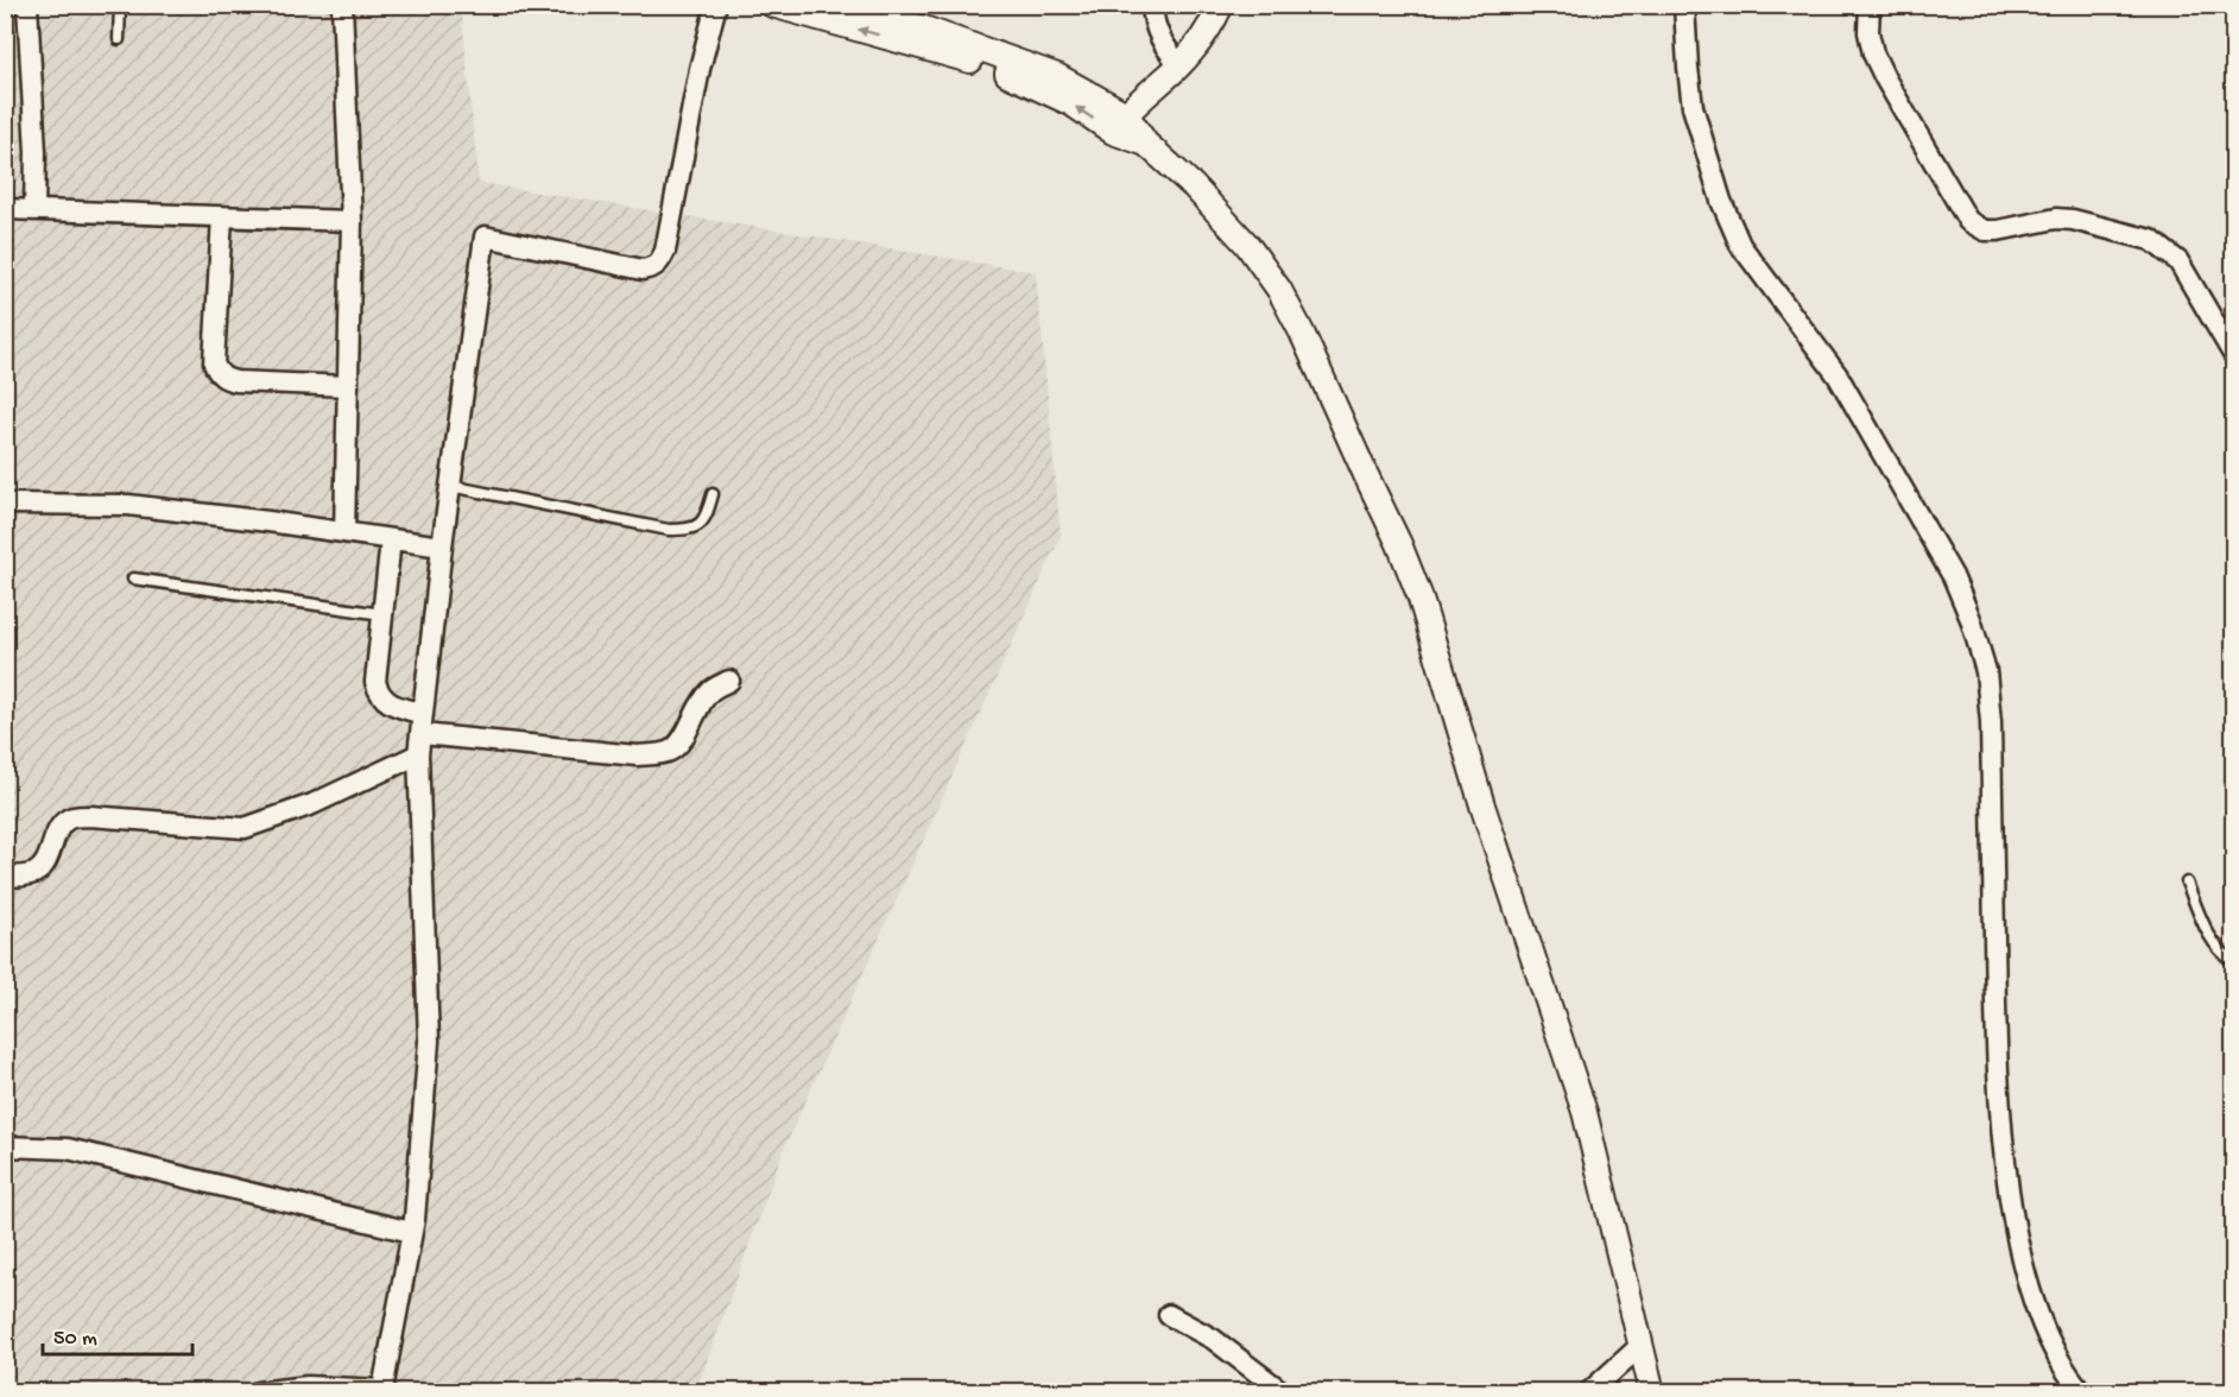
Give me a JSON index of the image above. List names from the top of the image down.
{
  "scale_bar": "50 m"
}
